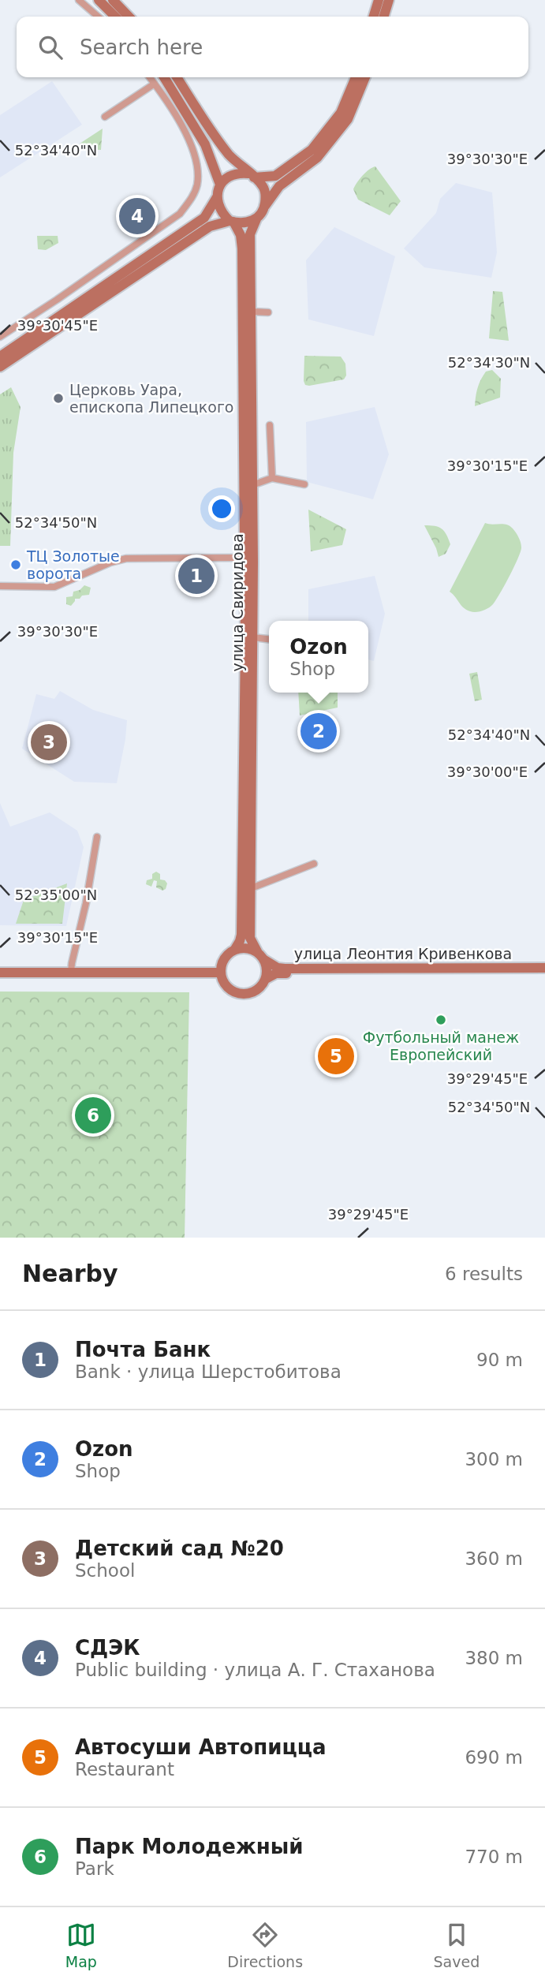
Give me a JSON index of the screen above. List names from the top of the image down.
{
  "streets": {
    "street": ["улица Свиридова", "улица Леонтия Кривенкова"]
  },
  "crossings": [
    ["улица Свиридова", "улица Леонтия Кривенкова"]
  ],
  "places": ["Церковь Уара, епископа Липецкого", "ТЦ Золотые ворота", "Футбольный манеж Европейский"],
  "page": {
    "search": "Search here",
    "pins": [
      "4",
      "1",
      "2",
      "3",
      "5",
      "6"
    ],
    "popup": ["Ozon", "Shop"],
    "heading": ["Nearby", "6 results"],
    "list": [
      {
        "mark": "1",
        "name": "Почта Банк",
        "note": "Bank · улица Шерстобитова",
        "value": "90 m"
      },
      {
        "mark": "2",
        "name": "Ozon",
        "note": "Shop",
        "value": "300 m"
      },
      {
        "mark": "3",
        "name": "Детский сад №20",
        "note": "School",
        "value": "360 m"
      },
      {
        "mark": "4",
        "name": "СДЭК",
        "note": "Public building · улица А. Г. Стаханова",
        "value": "380 m"
      },
      {
        "mark": "5",
        "name": "Автосуши Автопицца",
        "note": "Restaurant",
        "value": "690 m"
      },
      {
        "mark": "6",
        "name": "Парк Молодежный",
        "note": "Park",
        "value": "770 m"
      }
    ],
    "nav": ["Map", "Directions", "Saved"]
  },
  "coordinates": [
    "52°34'40\"N",
    "39°30'30\"E",
    "39°30'45\"E",
    "52°34'30\"N",
    "39°30'15\"E",
    "52°34'50\"N",
    "39°30'00\"E",
    "52°35'00\"N",
    "39°29'45\"E"
  ]
}
